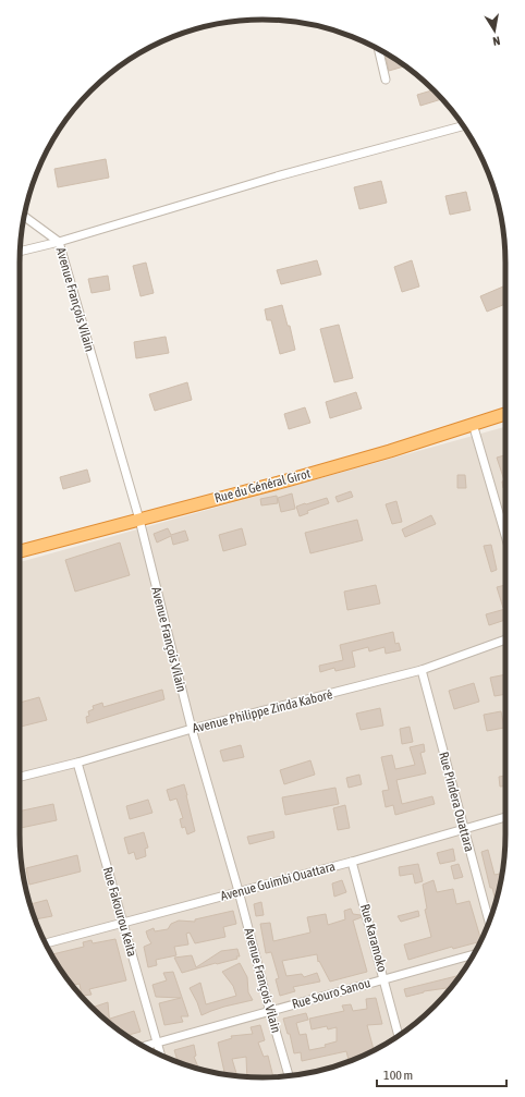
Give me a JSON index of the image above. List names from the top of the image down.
{
  "streets": {
    "highway": ["Rue du Général Girot"],
    "street": [
      "Avenue François Vilain",
      "Avenue Philippe Zinda Kaboré",
      "Rue Pindera Ouattara",
      "Avenue Guimbi Ouattara",
      "Rue Fakourou Keita",
      "Rue Karamoko",
      "Rue Souro Sanou"
    ]
  },
  "crossings": [
    ["Avenue François Vilain", "Rue du Général Girot"],
    ["Avenue François Vilain", "Avenue Philippe Zinda Kaboré"],
    ["Avenue François Vilain", "Avenue Guimbi Ouattara"],
    ["Avenue François Vilain", "Rue Souro Sanou"],
    ["Avenue Philippe Zinda Kaboré", "Rue Pindera Ouattara"],
    ["Avenue Philippe Zinda Kaboré", "Rue Fakourou Keita"],
    ["Rue Pindera Ouattara", "Avenue Guimbi Ouattara"],
    ["Avenue Guimbi Ouattara", "Rue Fakourou Keita"],
    ["Avenue Guimbi Ouattara", "Rue Karamoko"],
    ["Rue Fakourou Keita", "Rue Souro Sanou"],
    ["Rue Karamoko", "Rue Souro Sanou"]
  ],
  "scale_bar": "100 m",
  "north": "bottom"
}
